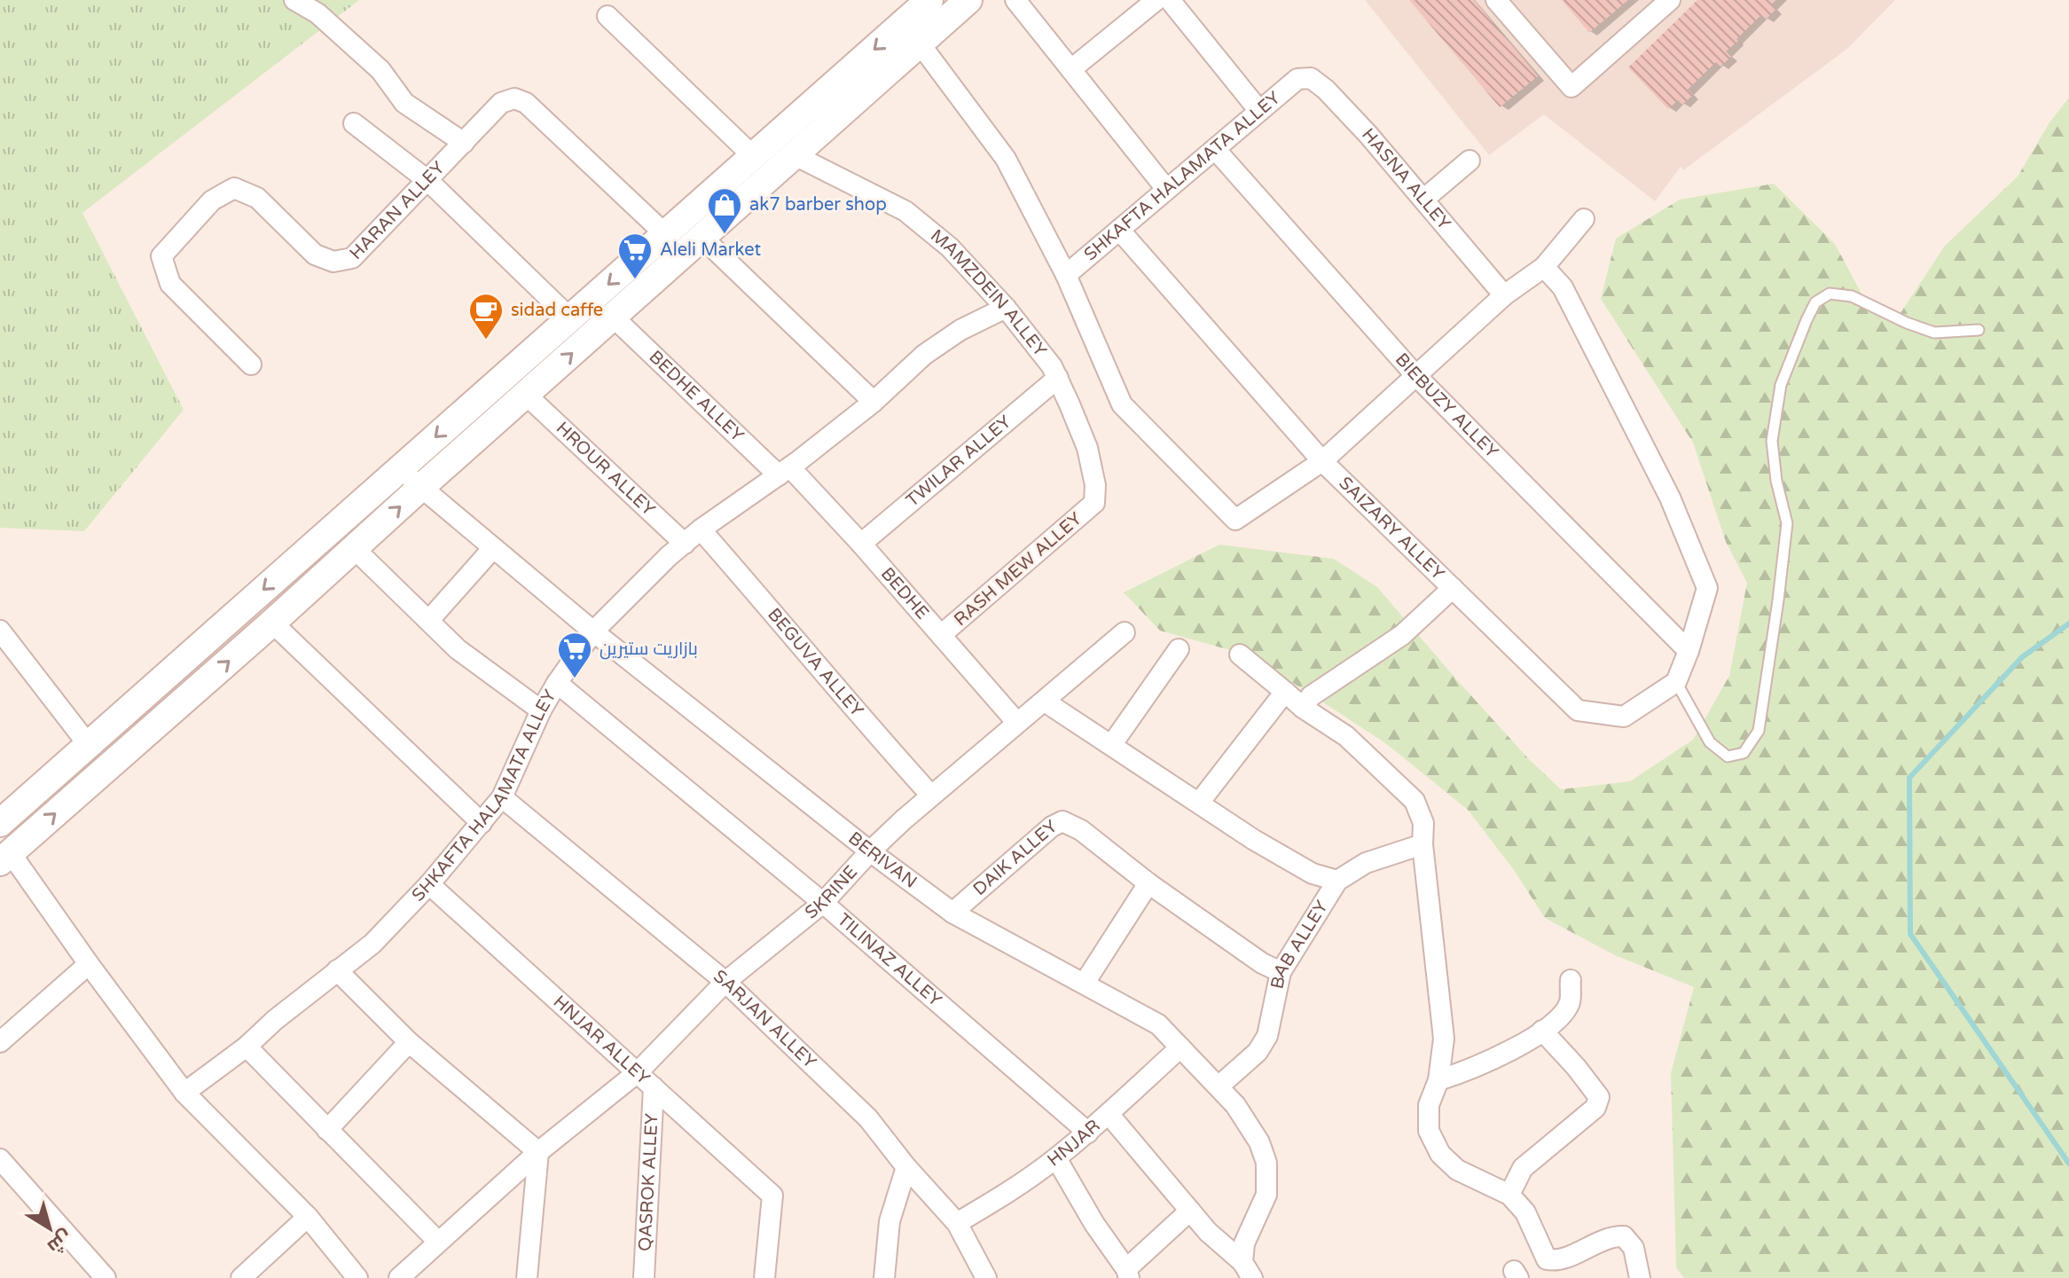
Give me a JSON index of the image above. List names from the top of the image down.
{
  "streets": {
    "street": [
      "SHKAFTA HALAMATA ALLEY",
      "HASNA ALLEY",
      "HARAN ALLEY",
      "MAMZDEIN ALLEY",
      "BEDHE ALLEY",
      "BIEBUZY ALLEY",
      "TWILAR ALLEY",
      "HROUR ALLEY",
      "SAIZARY ALLEY",
      "RASH MEW ALLEY",
      "BEDHE",
      "BEGUVA ALLEY",
      "DAIK ALLEY",
      "BERIVAN",
      "SKRINE",
      "BAB ALLEY",
      "TILINAZ ALLEY",
      "SARJAN ALLEY",
      "HNJAR ALLEY",
      "HNJAR",
      "QASROK ALLEY"
    ]
  },
  "crossings": [
    ["SHKAFTA HALAMATA ALLEY", "HASNA ALLEY"],
    ["SHKAFTA HALAMATA ALLEY", "MAMZDEIN ALLEY"],
    ["SHKAFTA HALAMATA ALLEY", "BEDHE ALLEY"],
    ["SHKAFTA HALAMATA ALLEY", "BIEBUZY ALLEY"],
    ["SHKAFTA HALAMATA ALLEY", "HROUR ALLEY"],
    ["SHKAFTA HALAMATA ALLEY", "SAIZARY ALLEY"],
    ["SHKAFTA HALAMATA ALLEY", "BEDHE"],
    ["SHKAFTA HALAMATA ALLEY", "BEGUVA ALLEY"],
    ["SHKAFTA HALAMATA ALLEY", "BERIVAN"],
    ["SHKAFTA HALAMATA ALLEY", "TILINAZ ALLEY"],
    ["SHKAFTA HALAMATA ALLEY", "SARJAN ALLEY"],
    ["SHKAFTA HALAMATA ALLEY", "HNJAR ALLEY"],
    ["MAMZDEIN ALLEY", "TWILAR ALLEY"],
    ["MAMZDEIN ALLEY", "RASH MEW ALLEY"],
    ["BEDHE ALLEY", "BEDHE"],
    ["TWILAR ALLEY", "BEDHE"],
    ["RASH MEW ALLEY", "BEDHE"],
    ["BEDHE", "SKRINE"],
    ["BEGUVA ALLEY", "SKRINE"],
    ["DAIK ALLEY", "BERIVAN"],
    ["DAIK ALLEY", "BAB ALLEY"],
    ["BERIVAN", "SKRINE"],
    ["BERIVAN", "BAB ALLEY"],
    ["BERIVAN", "HNJAR"],
    ["SKRINE", "TILINAZ ALLEY"],
    ["SKRINE", "SARJAN ALLEY"],
    ["SKRINE", "HNJAR ALLEY"],
    ["TILINAZ ALLEY", "HNJAR"],
    ["SARJAN ALLEY", "HNJAR"],
    ["HNJAR ALLEY", "QASROK ALLEY"]
  ],
  "places": {
    "shop": ["ak7 barber shop"],
    "supermarket": ["Aleli Market", "بازاريت ستيرين"],
    "cafe": ["sidad caffe"]
  },
  "north": "bottom right"
}
